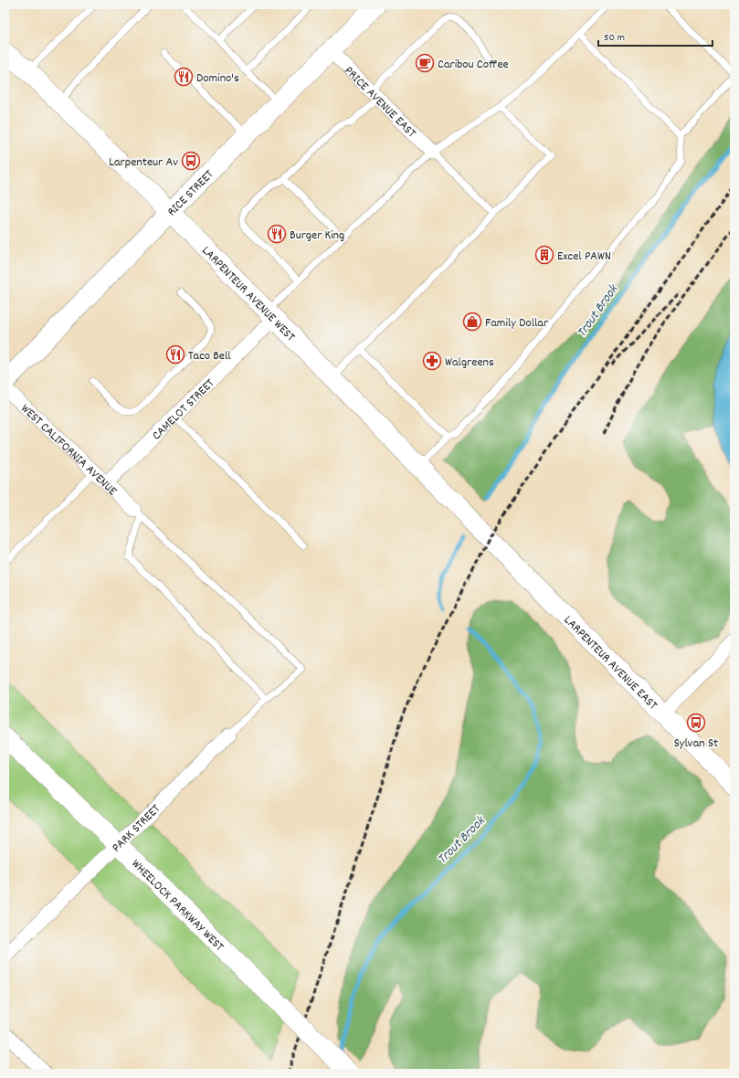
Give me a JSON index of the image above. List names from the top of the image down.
{
  "streets": {
    "main road": [
      "RICE STREET",
      "LARPENTEUR AVENUE WEST",
      "LARPENTEUR AVENUE EAST",
      "WHEELOCK PARKWAY WEST"
    ],
    "street": [
      "PRICE AVENUE EAST",
      "CAMELOT STREET",
      "WEST CALIFORNIA AVENUE",
      "PARK STREET"
    ]
  },
  "crossings": [
    ["PRICE AVENUE EAST", "RICE STREET"],
    ["RICE STREET", "LARPENTEUR AVENUE WEST"],
    ["LARPENTEUR AVENUE WEST", "CAMELOT STREET"],
    ["LARPENTEUR AVENUE WEST", "LARPENTEUR AVENUE EAST"],
    ["CAMELOT STREET", "WEST CALIFORNIA AVENUE"],
    ["WEST CALIFORNIA AVENUE", "PARK STREET"],
    ["PARK STREET", "WHEELOCK PARKWAY WEST"]
  ],
  "water": ["Trout Brook"],
  "places": {
    "cafe": ["Caribou Coffee"],
    "restaurant": ["Domino's", "Burger King", "Taco Bell"],
    "bus stop": ["Larpenteur Av", "Sylvan St"],
    "building": ["Excel PAWN"],
    "shop": ["Family Dollar"],
    "pharmacy": ["Walgreens"]
  },
  "scale_bar": "50 m"
}
